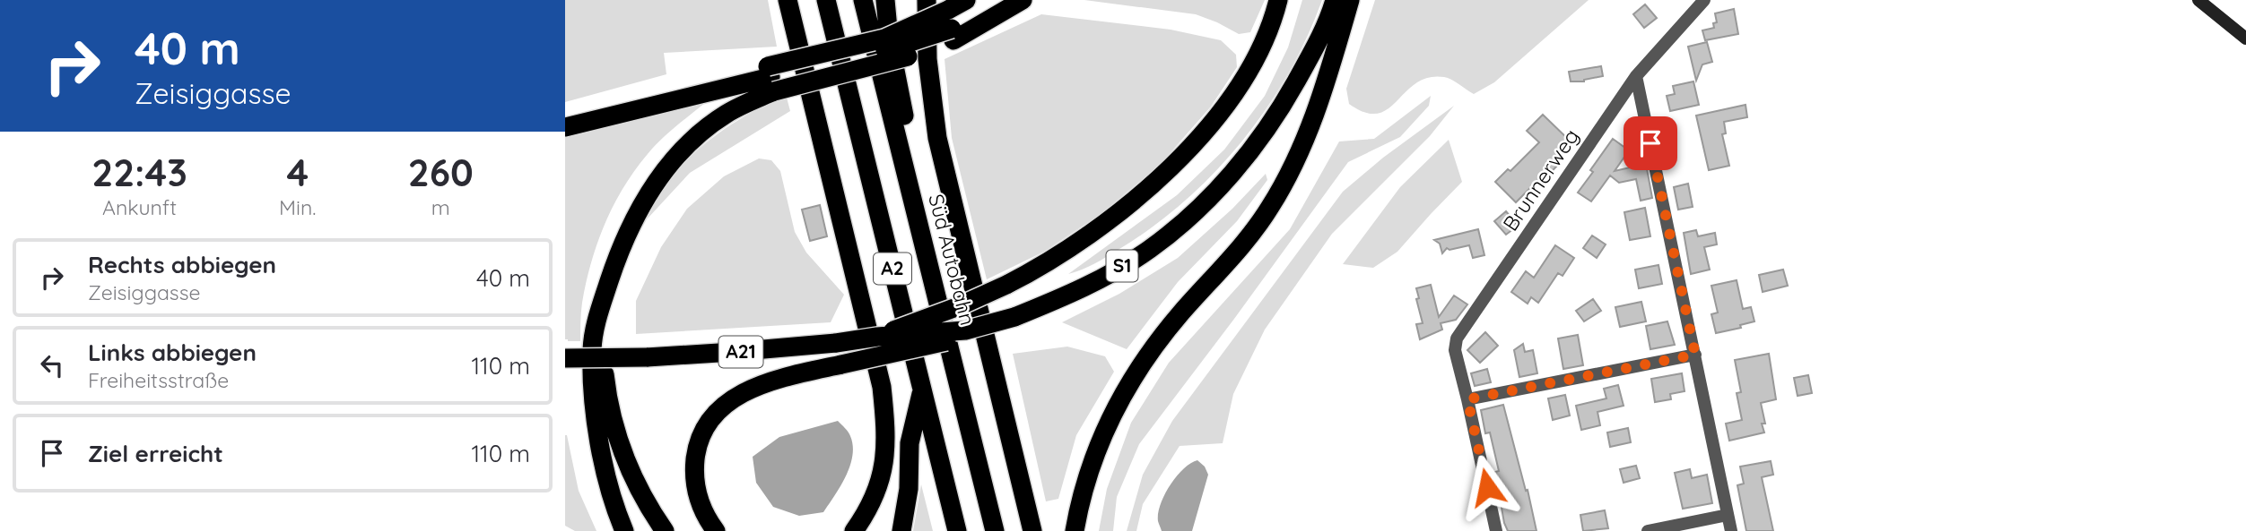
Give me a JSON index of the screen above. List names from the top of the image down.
{
  "streets": {
    "highway": [
      "Süd Autobahn",
      "S1",
      "A2",
      "A21"
    ],
    "street": ["Brunnerweg"]
  },
  "crossings": [
    ["S1", "A21"]
  ],
  "page": {
    "turn": ["40 m", "Zeisiggasse"],
    "eta": [
      "22:43",
      "Ankunft",
      "4",
      "Min.",
      "260",
      "m"
    ],
    "list": [
      {
        "name": "Rechts abbiegen",
        "note": "Zeisiggasse",
        "value": "40 m"
      },
      {
        "name": "Links abbiegen",
        "note": "Freiheitsstraße",
        "value": "110 m"
      },
      {
        "name": "Ziel erreicht",
        "value": "110 m"
      }
    ]
  }
}
